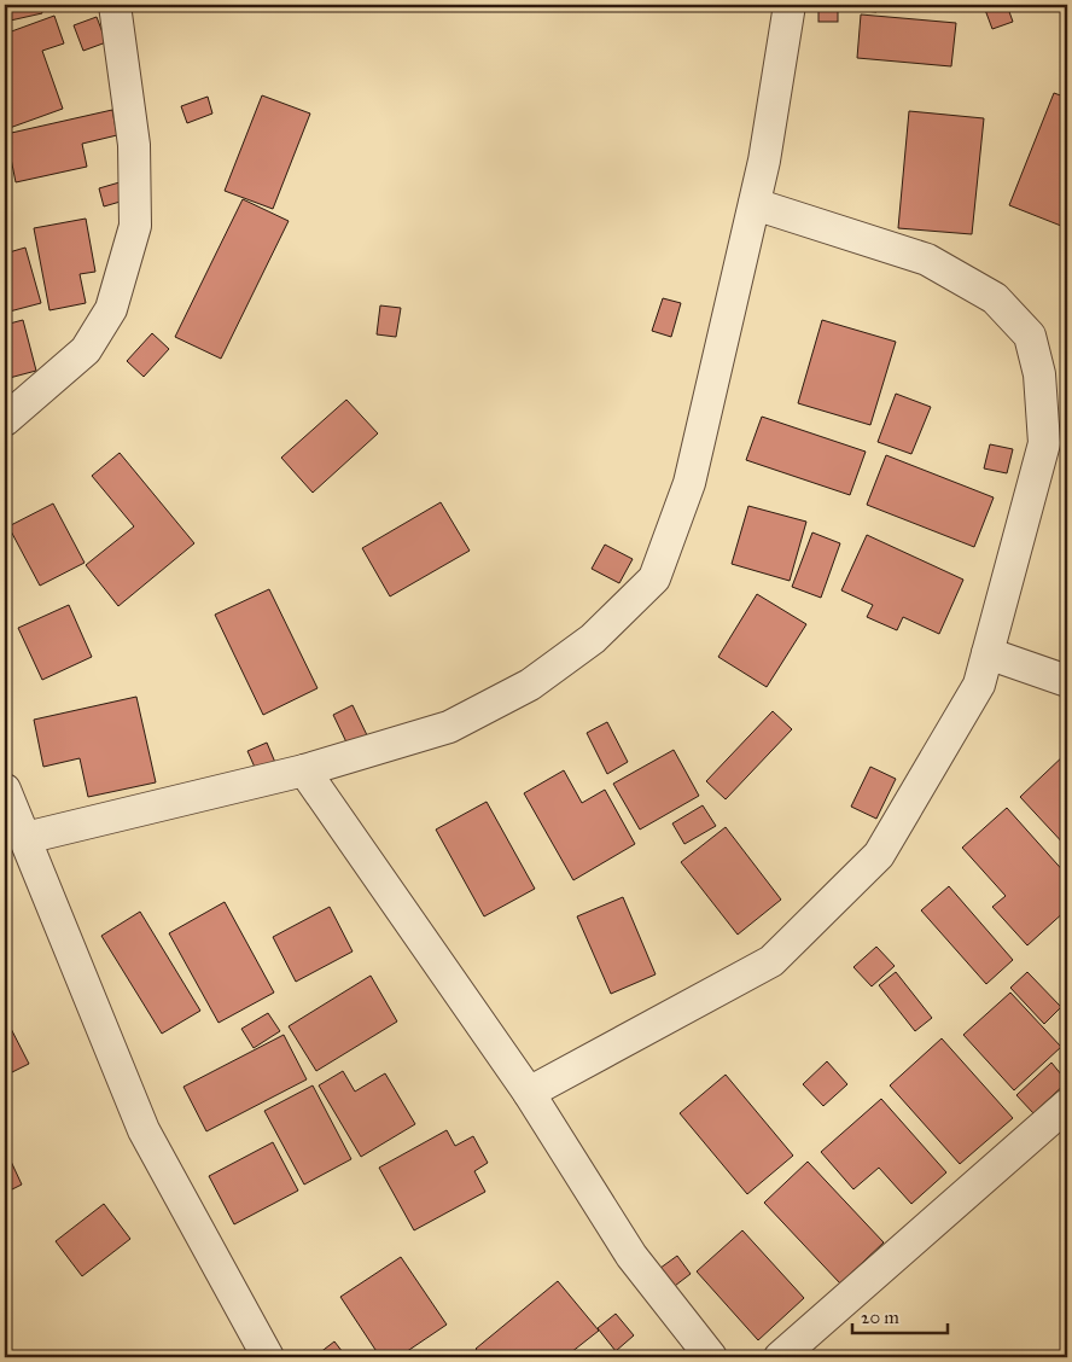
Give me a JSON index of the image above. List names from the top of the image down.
{
  "scale_bar": "20 m"
}
